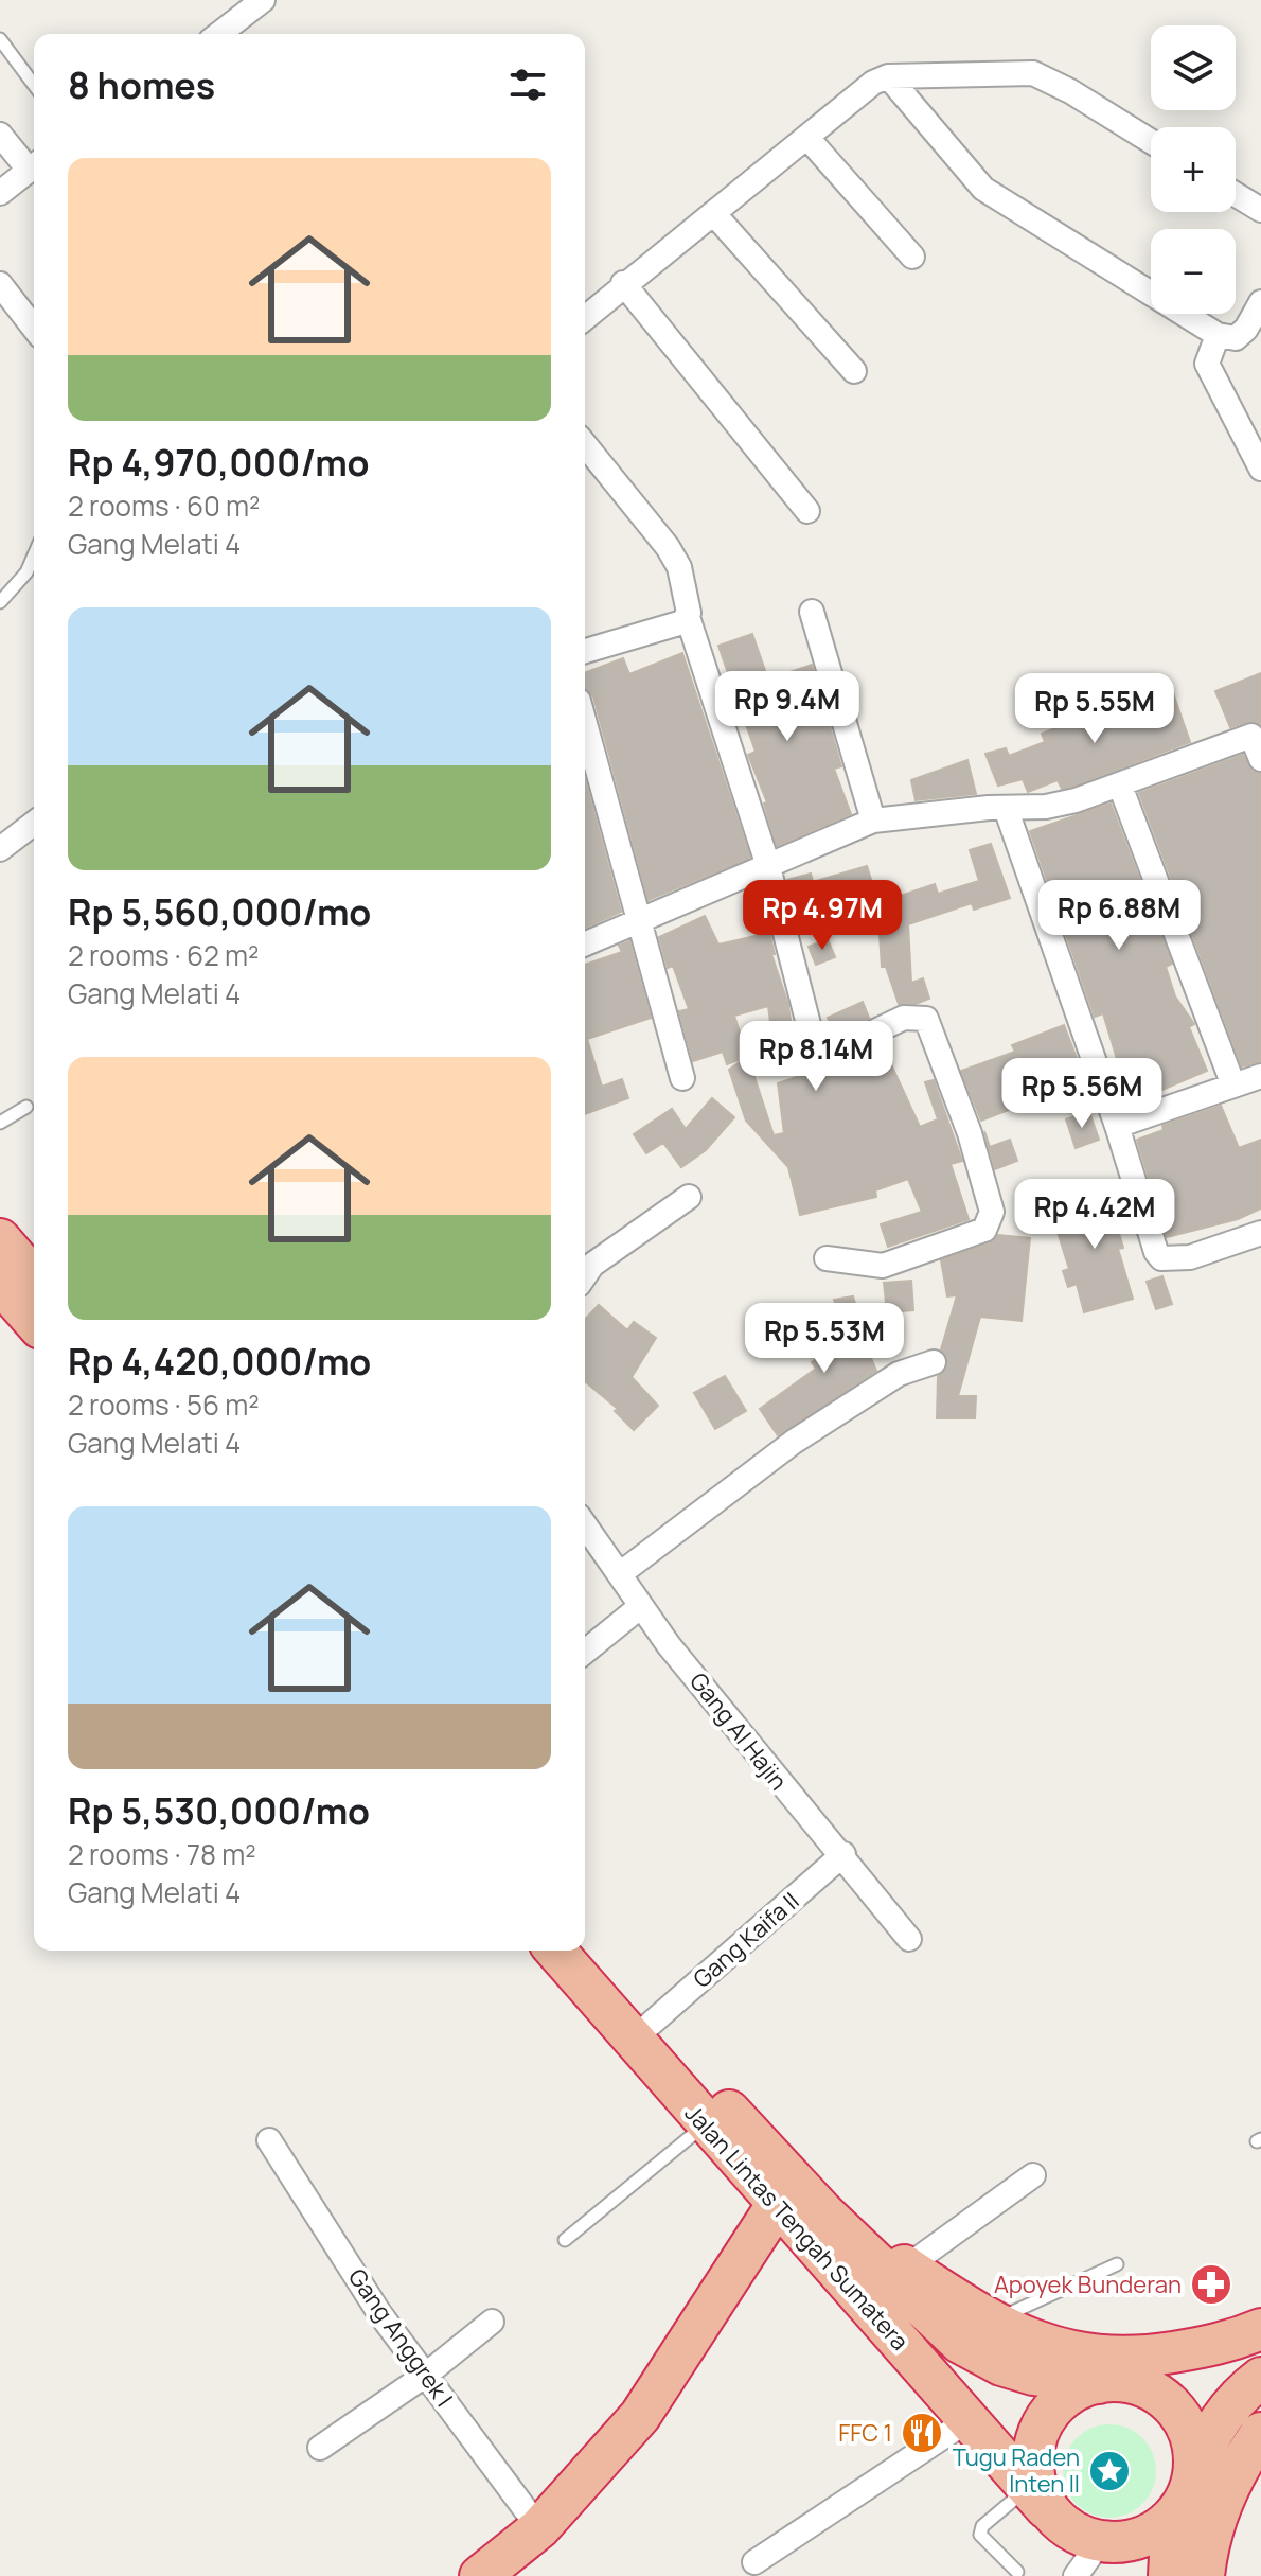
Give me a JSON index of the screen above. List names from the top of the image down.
{
  "streets": {
    "highway": ["Jalan Lintas Tengah Sumatera"],
    "street": ["Gang Al Hajin", "Gang Kaifa II", "Gang Anggrek I"]
  },
  "crossings": [
    ["Gang Al Hajin", "Gang Kaifa II"],
    ["Gang Kaifa II", "Jalan Lintas Tengah Sumatera"]
  ],
  "places": {
    "pharmacy": ["Apoyek Bunderan"],
    "restaurant": ["FFC 1"],
    "place": ["Tugu Raden Inten II"]
  },
  "page": {
    "map_buttons": ["+", "−"],
    "heading": "8 homes",
    "list": [
      {
        "name": "Rp 4,970,000/mo",
        "note": "2 rooms · 60 m² · Gang Melati 4"
      },
      {
        "name": "Rp 5,560,000/mo",
        "note": "2 rooms · 62 m² · Gang Melati 4"
      },
      {
        "name": "Rp 4,420,000/mo",
        "note": "2 rooms · 56 m² · Gang Melati 4"
      },
      {
        "name": "Rp 5,530,000/mo",
        "note": "2 rooms · 78 m² · Gang Melati 4"
      }
    ],
    "price": [
      "Rp 9.4M",
      "Rp 5.55M",
      "Rp 4.97M",
      "Rp 6.88M",
      "Rp 8.14M",
      "Rp 5.56M",
      "Rp 4.42M",
      "Rp 5.53M"
    ]
  }
}
